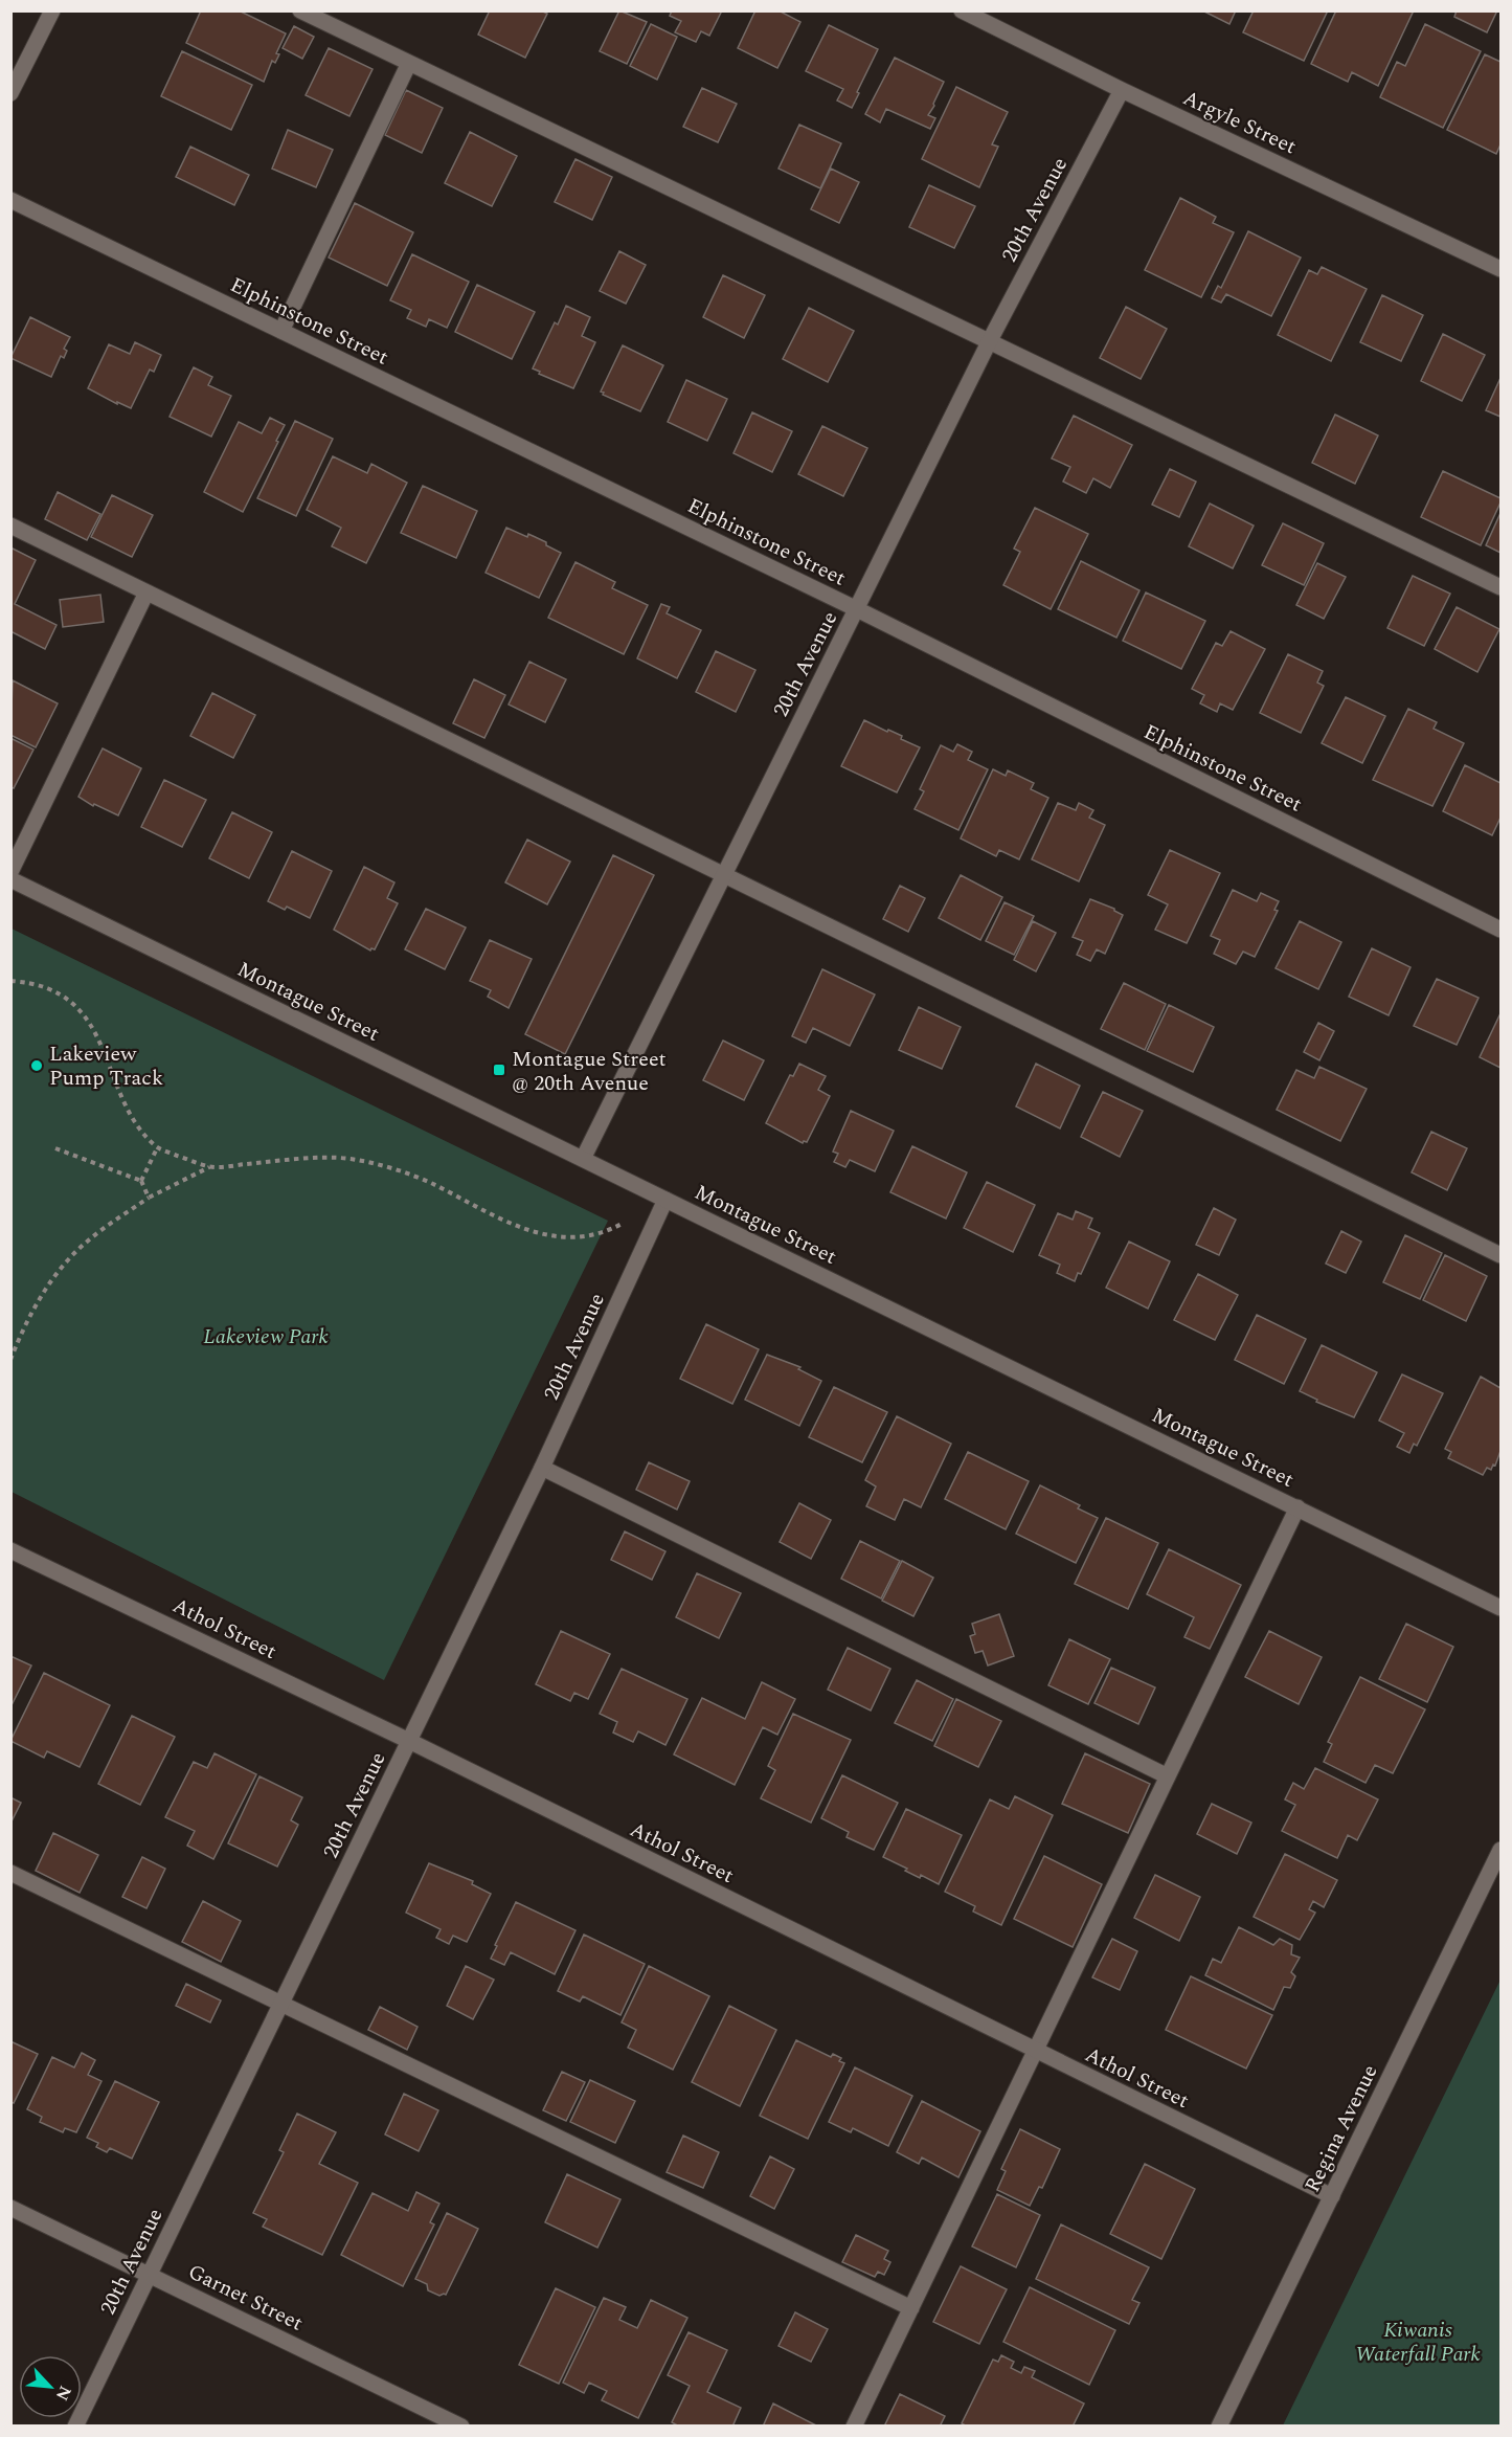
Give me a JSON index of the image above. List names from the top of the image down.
{
  "streets": {
    "street": [
      "Argyle Street",
      "20th Avenue",
      "Elphinstone Street",
      "Montague Street",
      "Athol Street",
      "Regina Avenue",
      "Garnet Street"
    ]
  },
  "crossings": [
    ["Argyle Street", "20th Avenue"],
    ["20th Avenue", "Elphinstone Street"],
    ["20th Avenue", "Montague Street"],
    ["20th Avenue", "Athol Street"],
    ["20th Avenue", "Garnet Street"],
    ["Athol Street", "Regina Avenue"]
  ],
  "parks": ["Lakeview Park", "Kiwanis Waterfall Park"],
  "places": {
    "other": ["Lakeview Pump Track"],
    "transit": ["Montague Street @ 20th Avenue"]
  },
  "north": "bottom right"
}
